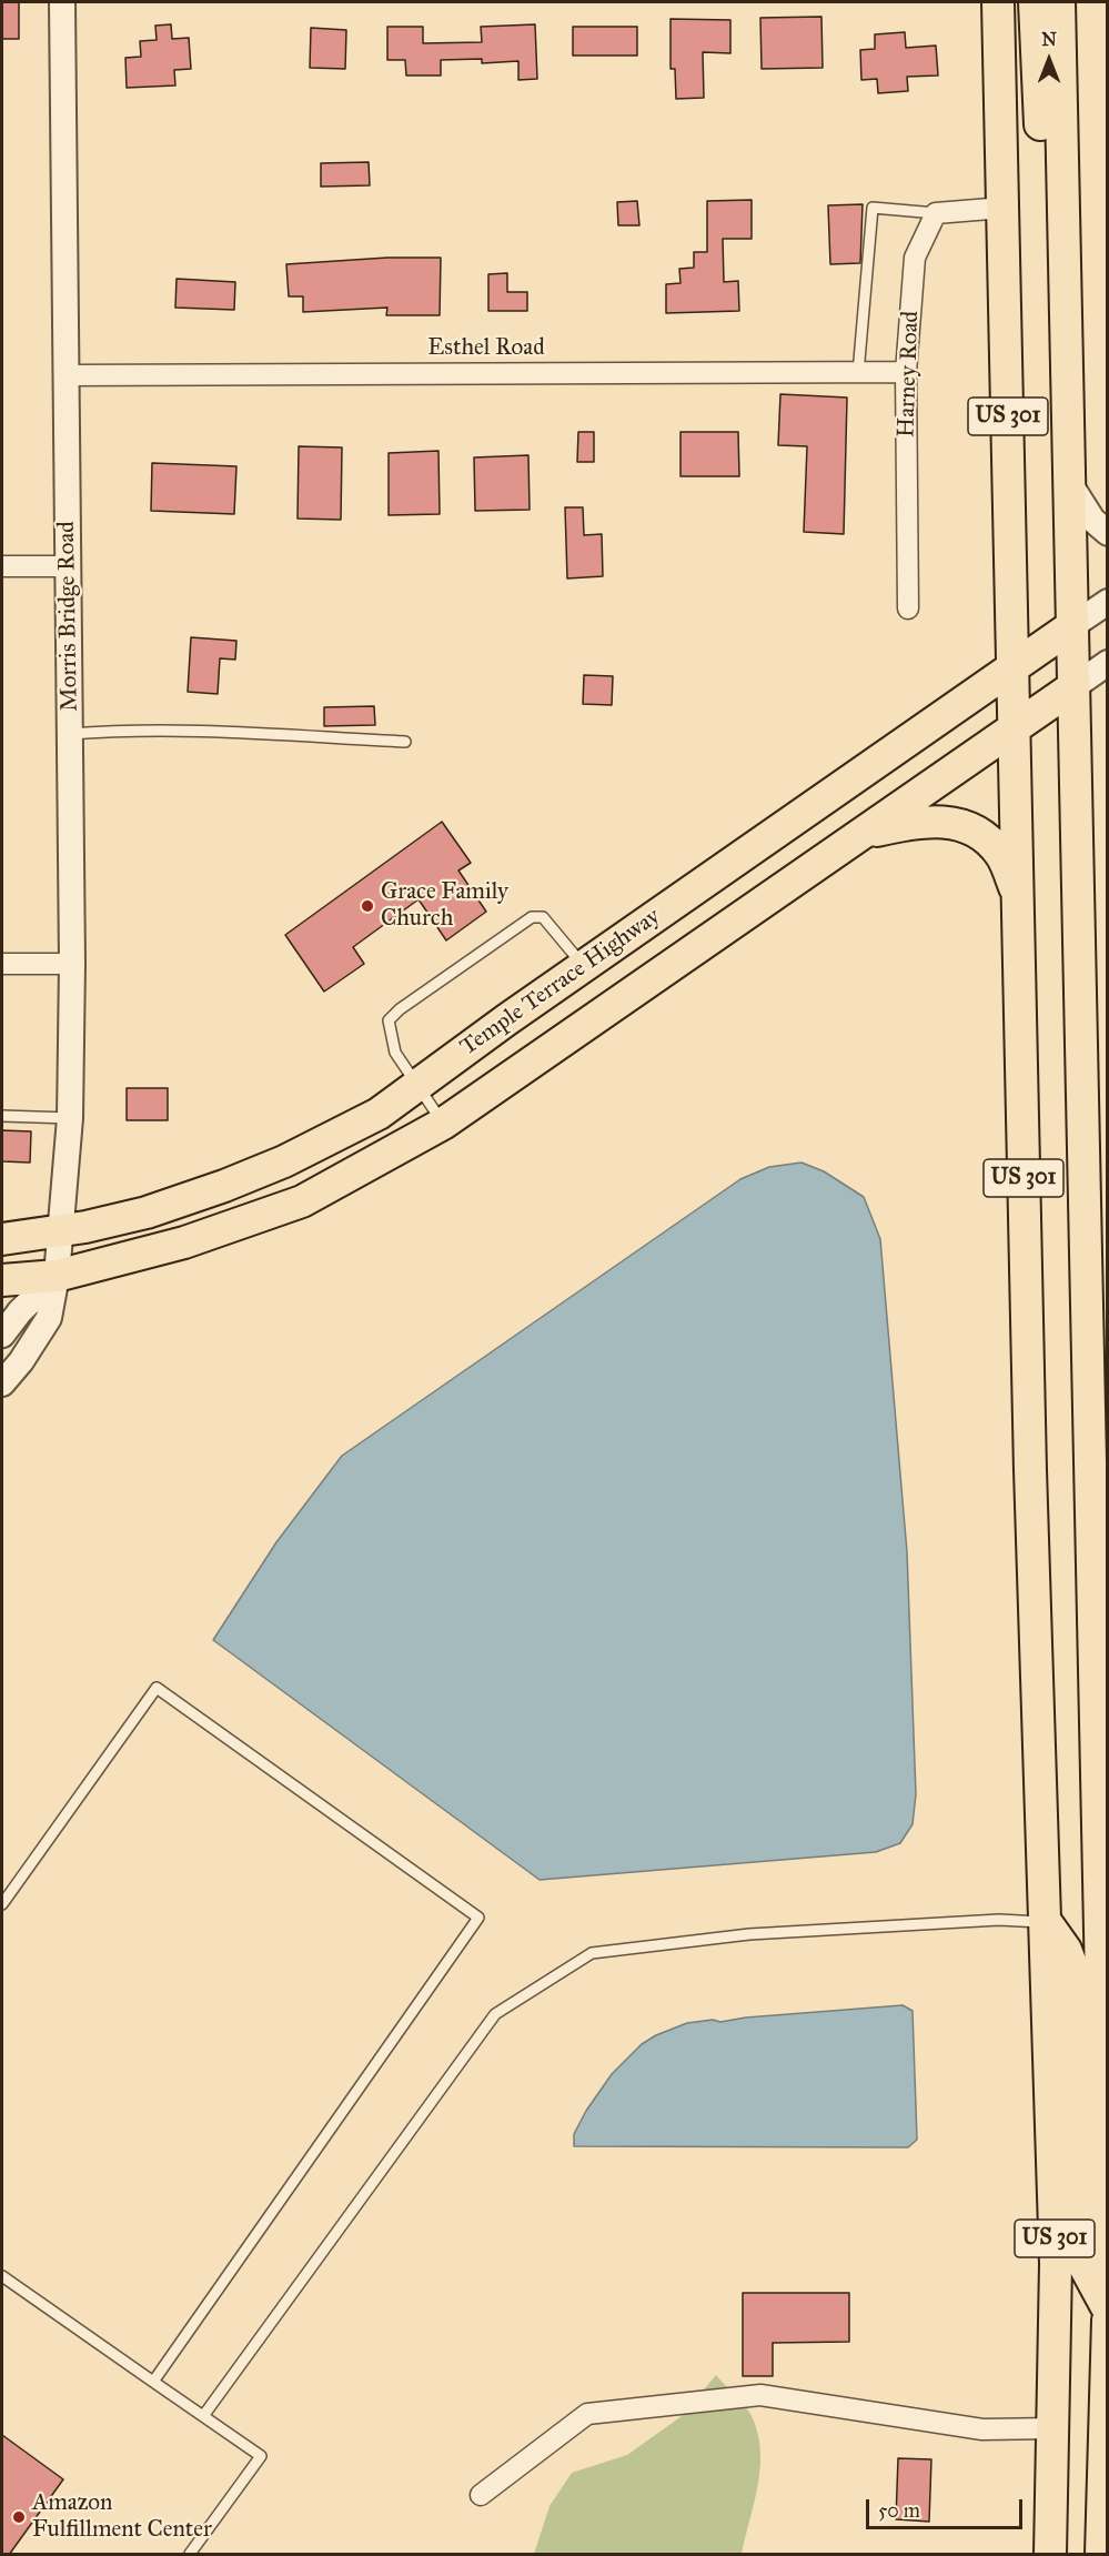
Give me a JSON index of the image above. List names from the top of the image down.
{
  "streets": {
    "main road": ["US 301", "Temple Terrace Highway"],
    "street": ["Esthel Road", "Harney Road", "Morris Bridge Road"]
  },
  "crossings": [
    ["Esthel Road", "Harney Road"],
    ["Esthel Road", "Morris Bridge Road"],
    ["US 301", "Temple Terrace Highway"],
    ["Morris Bridge Road", "Temple Terrace Highway"]
  ],
  "places": ["Grace Family Church", "Amazon Fulfillment Center"],
  "scale_bar": "50 m",
  "north": "top"
}
